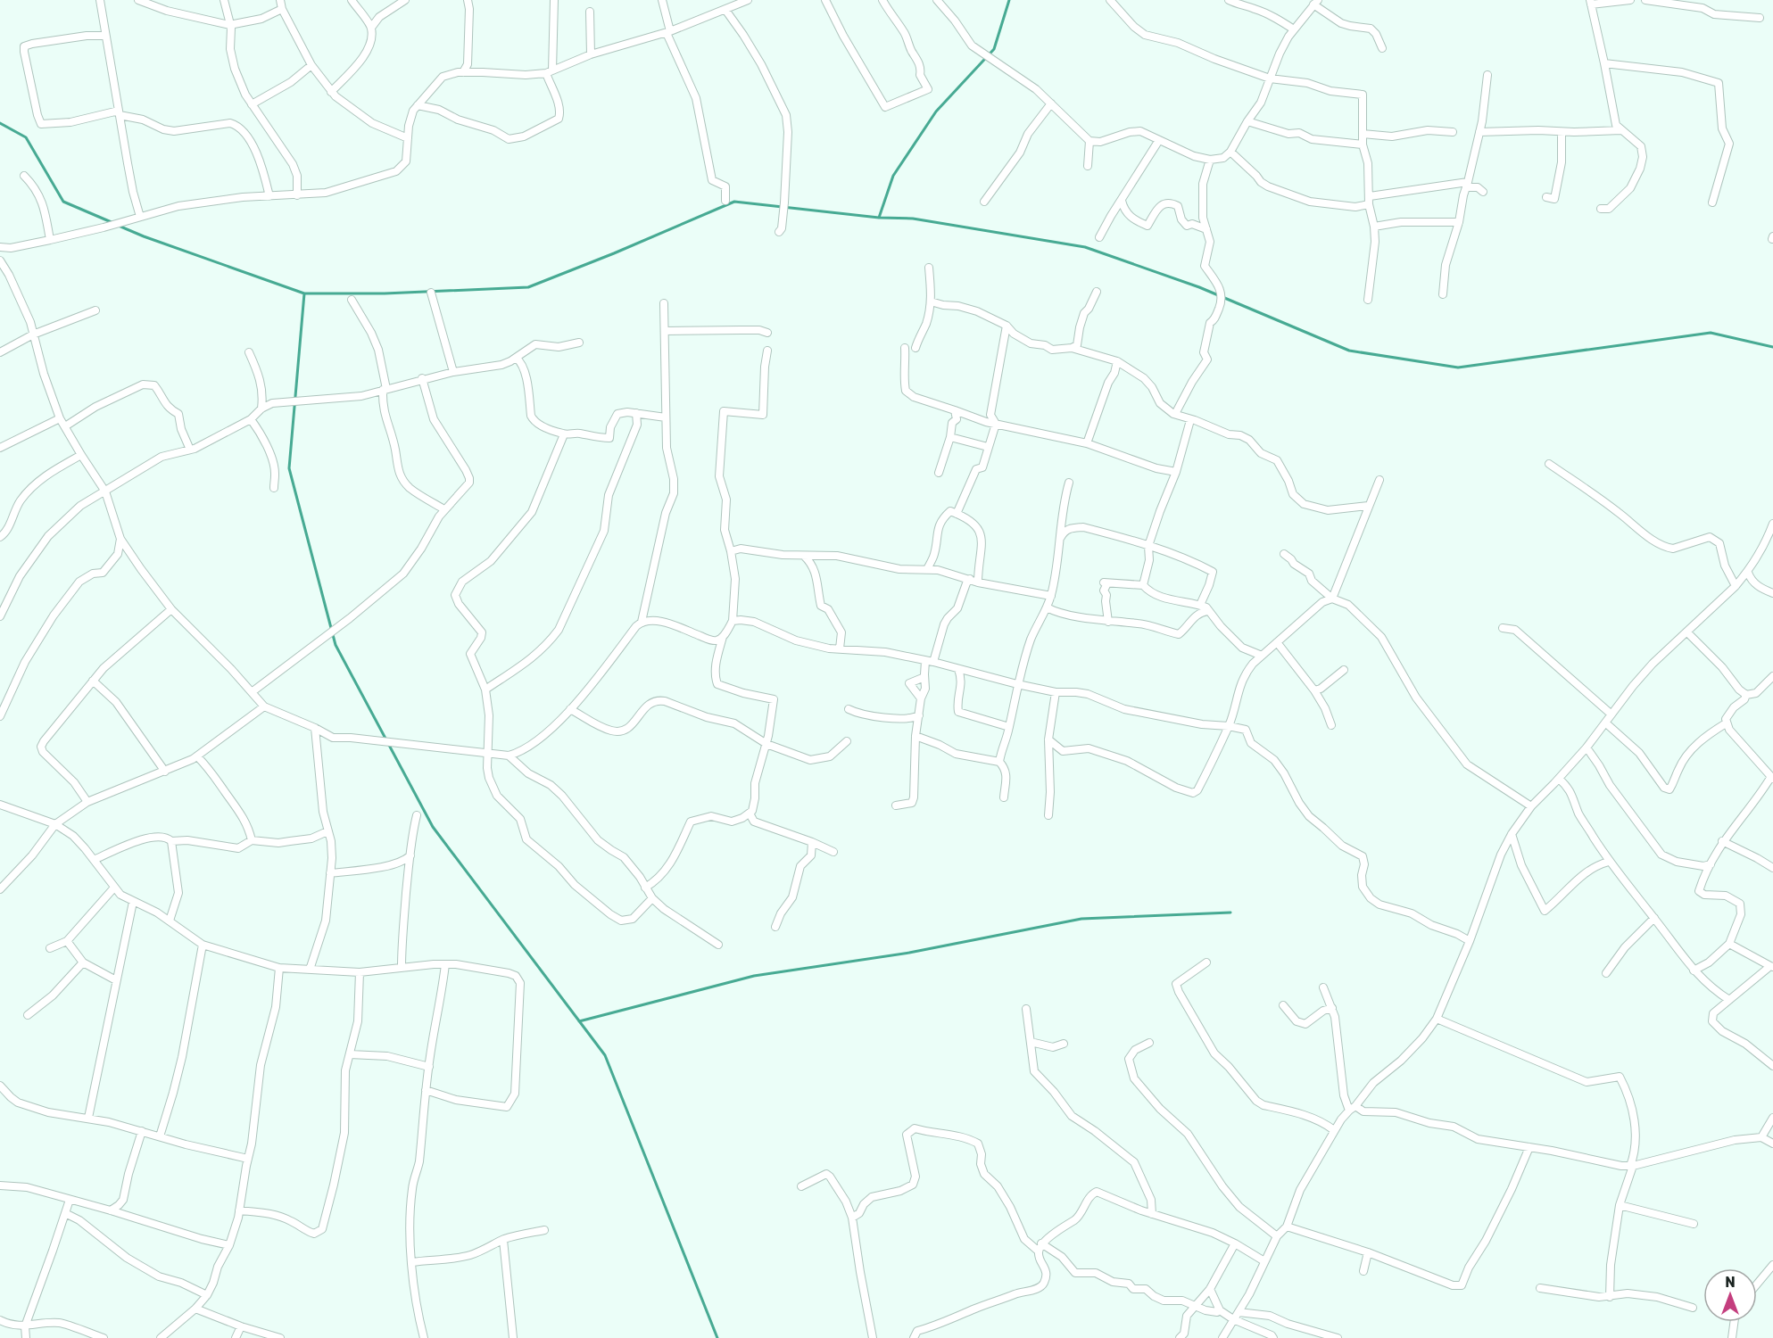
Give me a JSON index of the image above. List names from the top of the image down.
{
  "north": "top"
}
